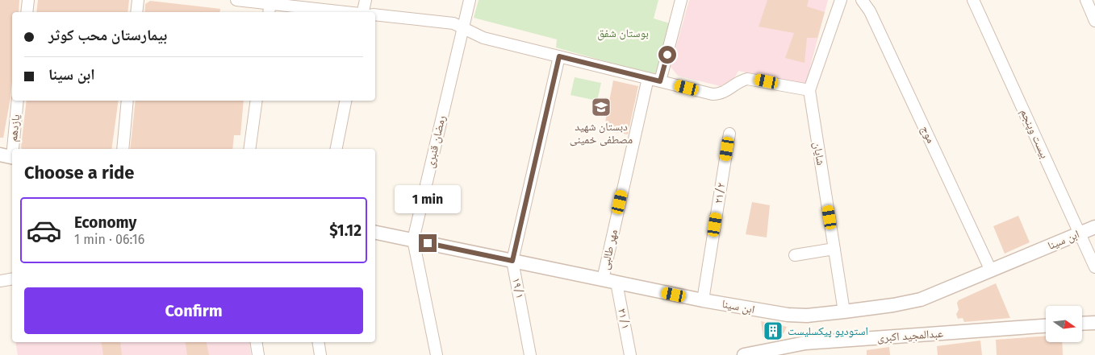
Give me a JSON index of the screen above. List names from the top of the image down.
{
  "streets": {
    "street": [
      "یازدهم",
      "بیست وپنجم",
      "موج",
      "رمضان قنبری",
      "شایان",
      "۲۱/۲",
      "ابن سینا",
      "مهر طالبی",
      "۱۹/۱",
      "۲۱/۱",
      "عبدالمجید اکبری"
    ]
  },
  "crossings": [
    ["بیست وپنجم", "ابن سینا"],
    ["موج", "ابن سینا"],
    ["رمضان قنبری", "ابن سینا"],
    ["شایان", "ابن سینا"],
    ["۲۱/۲", "ابن سینا"],
    ["ابن سینا", "مهر طالبی"],
    ["ابن سینا", "۱۹/۱"],
    ["ابن سینا", "۲۱/۱"]
  ],
  "parks": ["بوستان شفق"],
  "places": {
    "school or university": ["دبستان شهید مصطفی خمینی"],
    "building": ["استودیو پیکسلیست"]
  },
  "north": "right",
  "page": {
    "banner": ["بیمارستان محب کوثر", "ابن سینا"],
    "heading": "Choose a ride",
    "bubble": "1 min",
    "list": [
      {
        "name": "Economy",
        "note": "1 min · 06:16",
        "value": "$1.12"
      }
    ],
    "buttons": "Confirm"
  }
}
